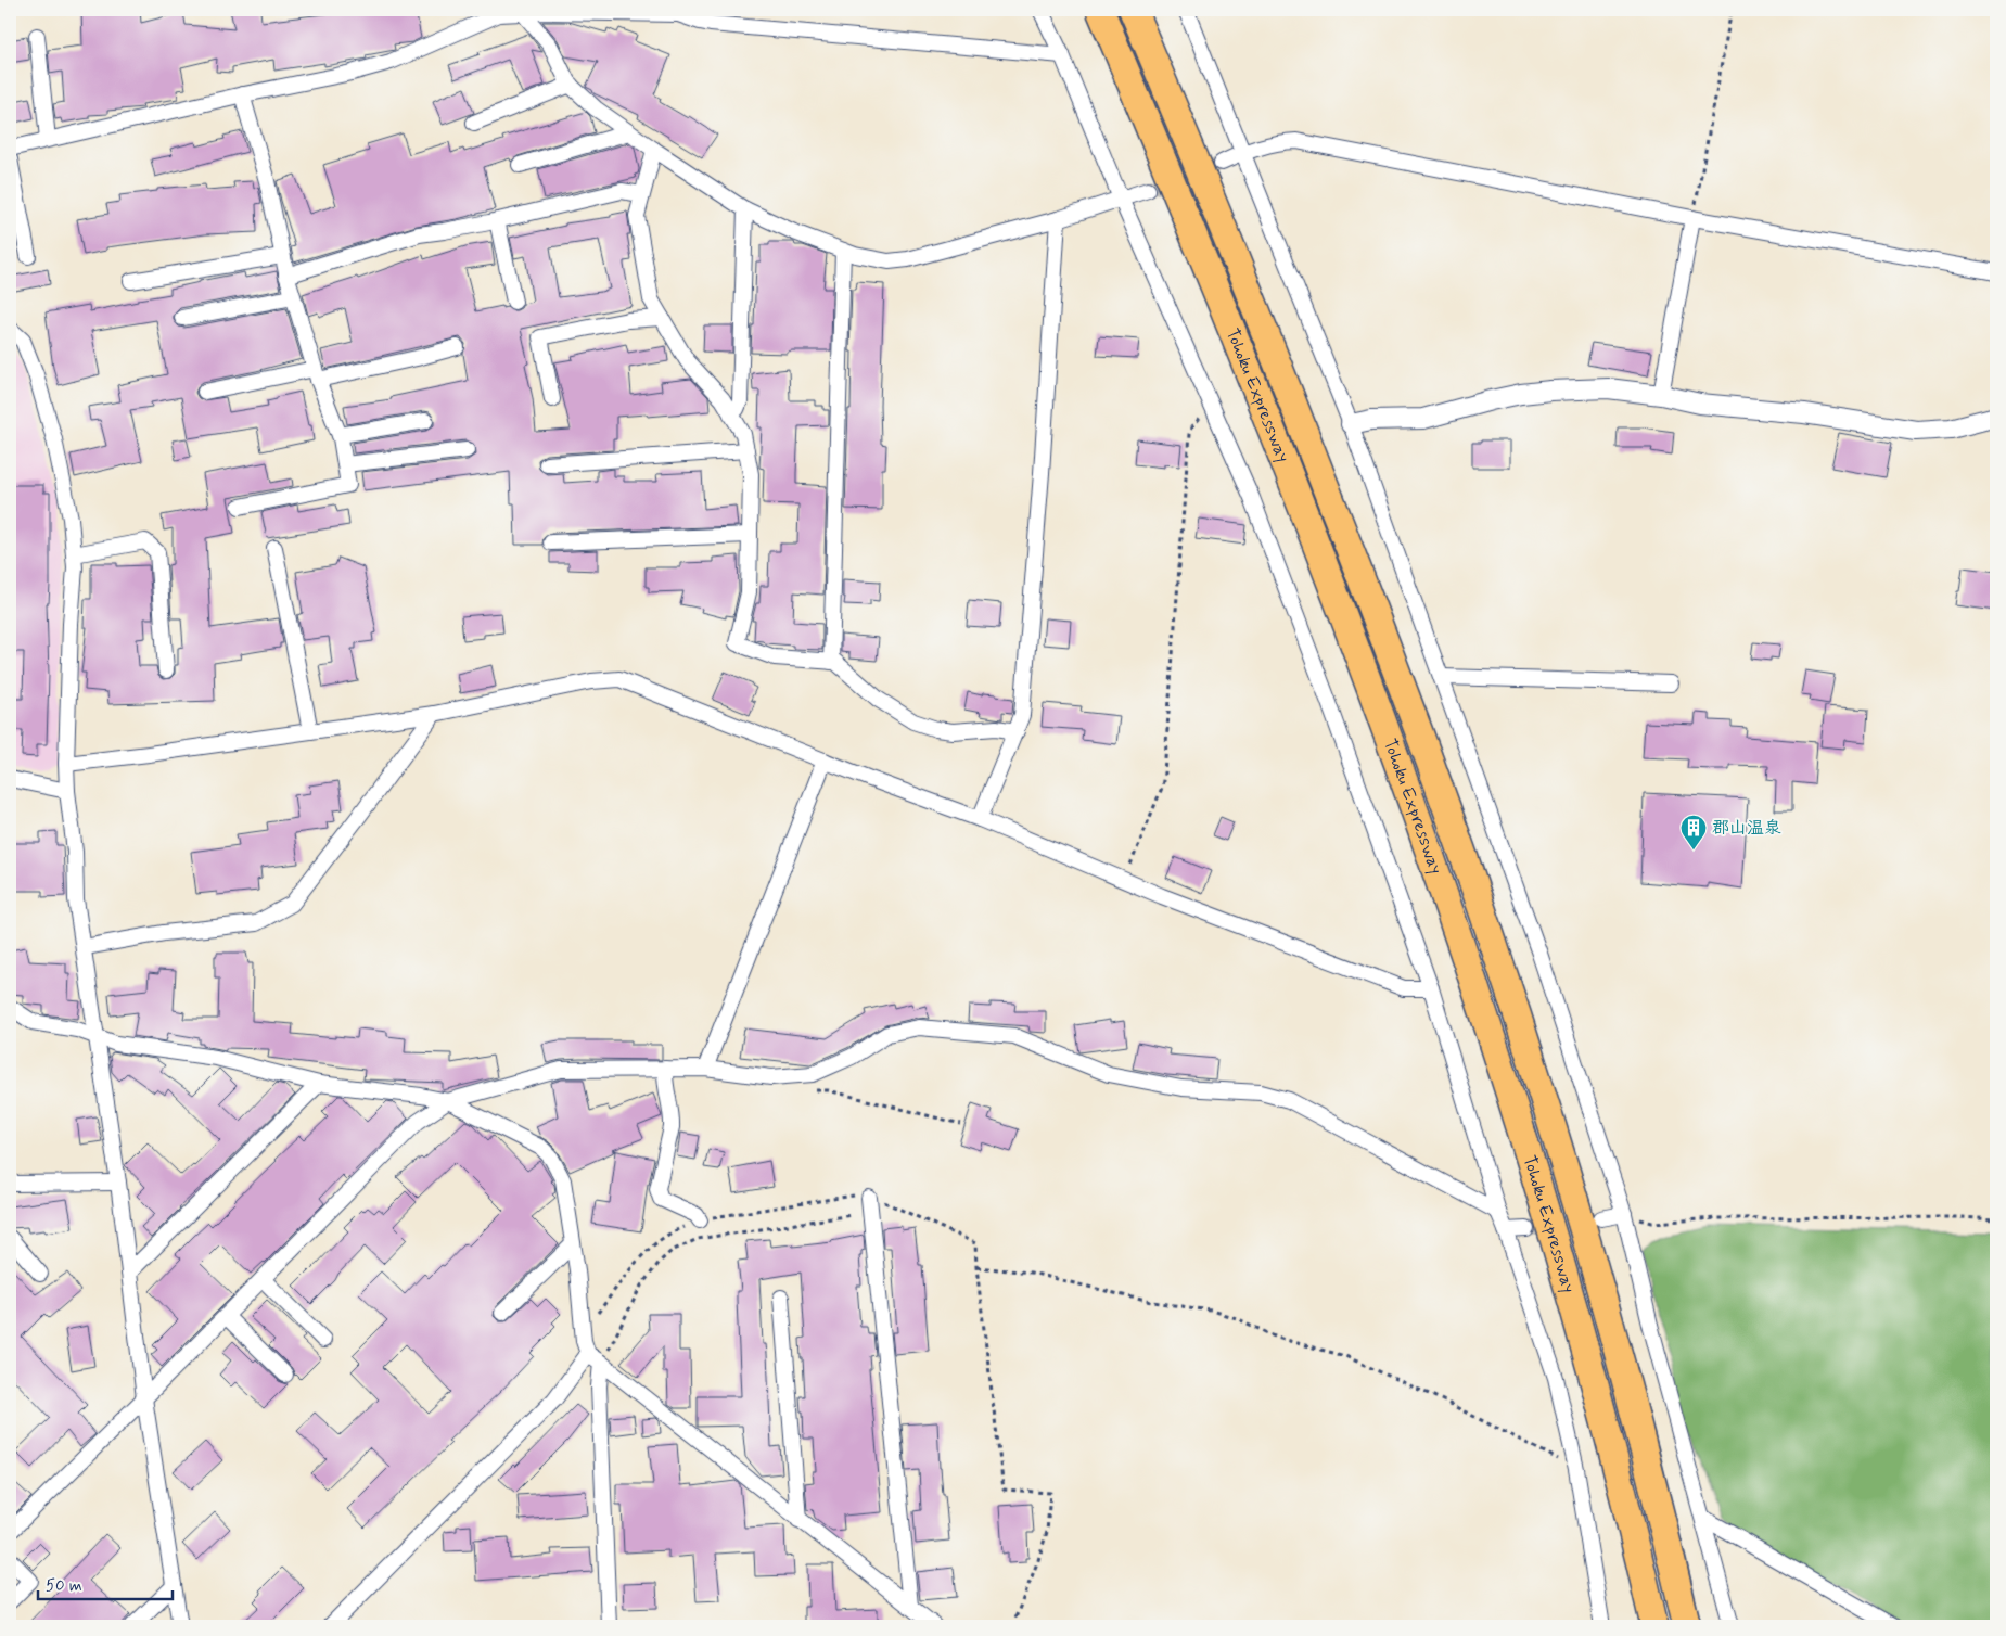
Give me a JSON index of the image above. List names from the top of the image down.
{
  "streets": {
    "highway": ["Tohoku Expressway"]
  },
  "places": {
    "building": ["郡山温泉"]
  },
  "scale_bar": "50 m"
}
